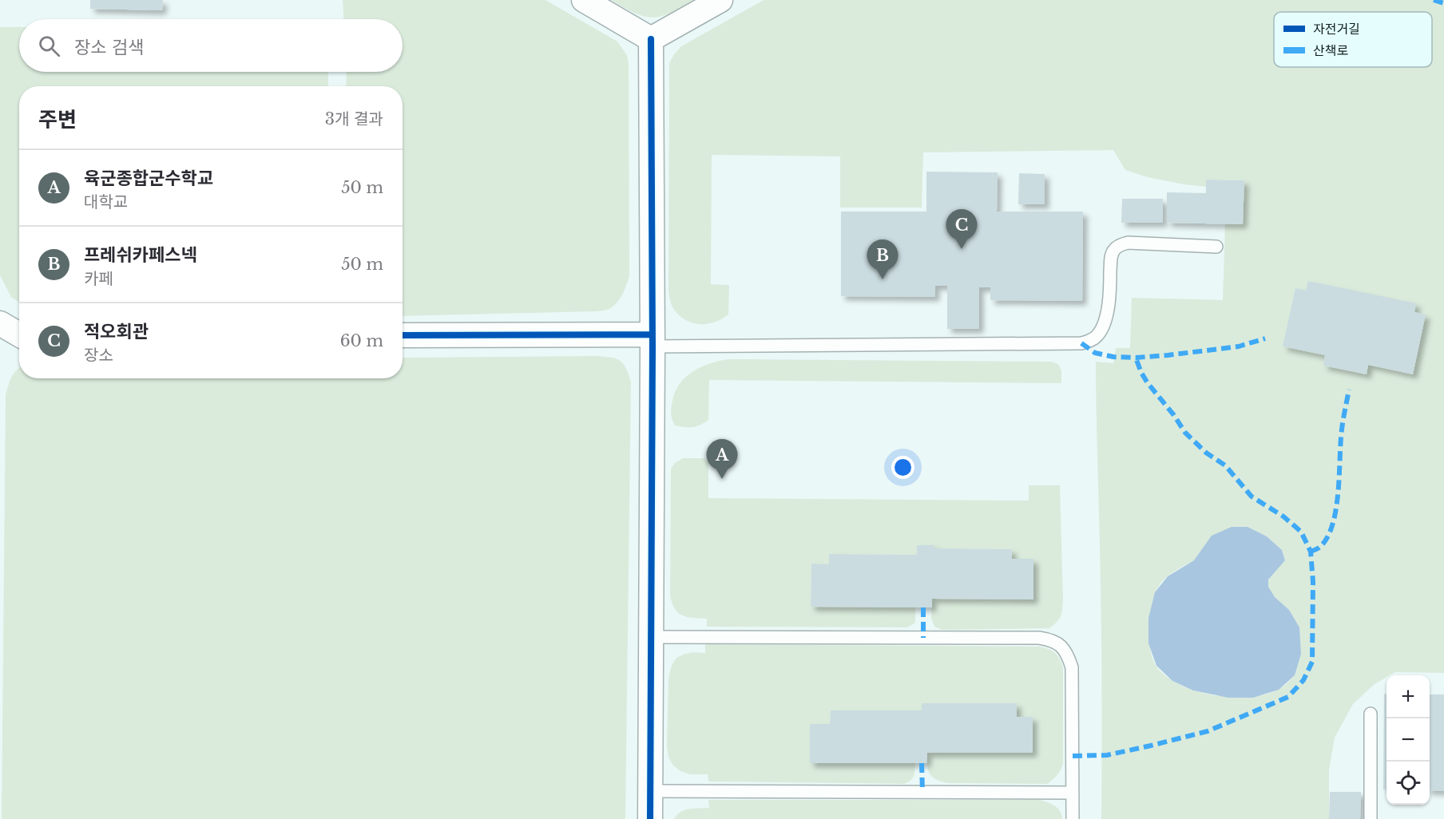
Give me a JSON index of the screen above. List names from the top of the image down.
{
  "legend": ["자전거길", "산책로"],
  "page": {
    "search": "장소 검색",
    "heading": ["주변", "3개 결과"],
    "list": [
      {
        "mark": "A",
        "name": "육군종합군수학교",
        "note": "대학교",
        "value": "50 m"
      },
      {
        "mark": "B",
        "name": "프레쉬카페스넥",
        "note": "카페",
        "value": "50 m"
      },
      {
        "mark": "C",
        "name": "적오회관",
        "note": "장소",
        "value": "60 m"
      }
    ],
    "pins": ["C", "B", "A"],
    "map_buttons": ["+", "−"]
  }
}
